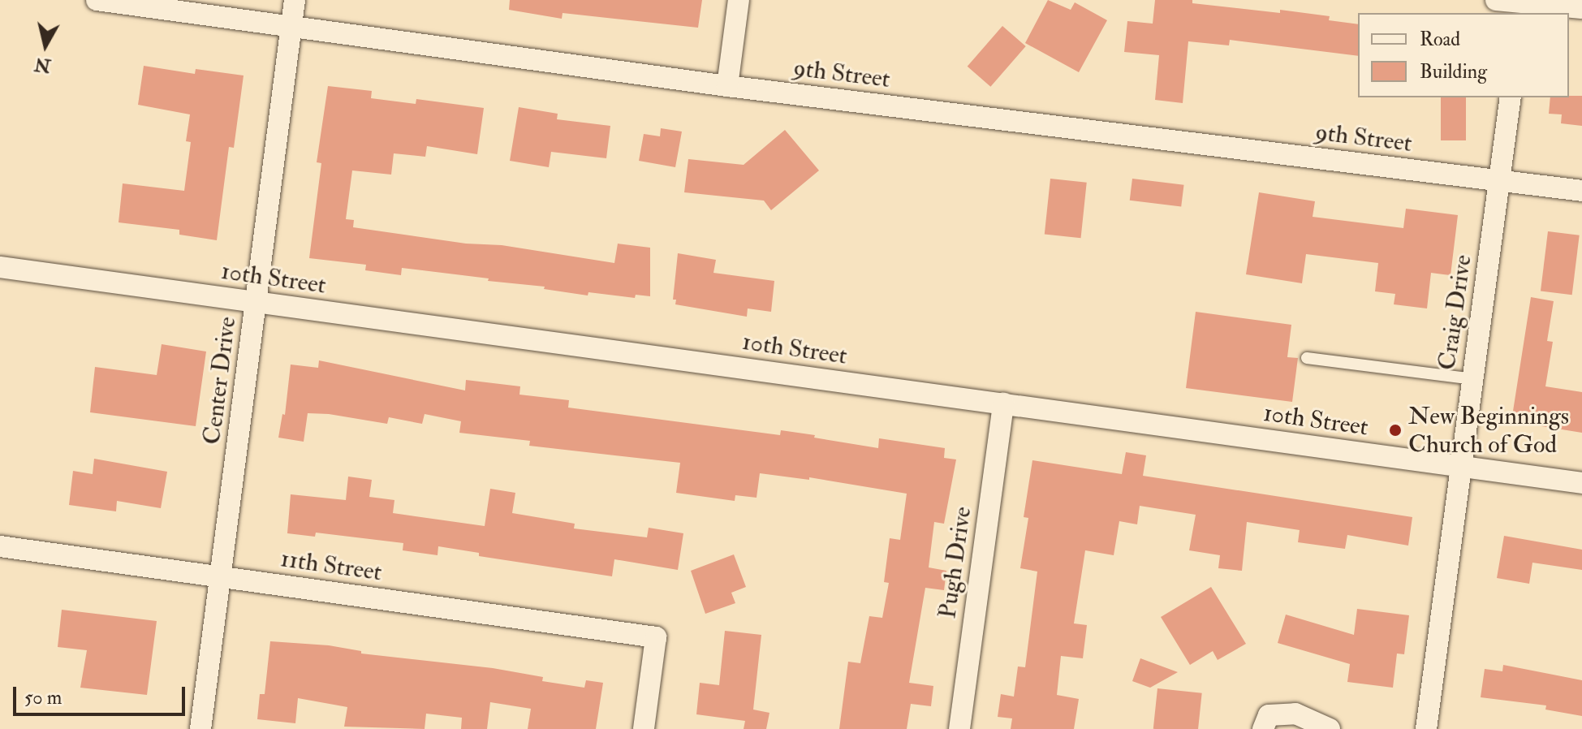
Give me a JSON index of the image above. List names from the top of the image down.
{
  "streets": {
    "street": [
      "9th Street",
      "10th Street",
      "Craig Drive",
      "Center Drive",
      "Pugh Drive",
      "11th Street"
    ]
  },
  "crossings": [
    ["9th Street", "Craig Drive"],
    ["9th Street", "Center Drive"],
    ["10th Street", "Craig Drive"],
    ["10th Street", "Center Drive"],
    ["10th Street", "Pugh Drive"],
    ["Center Drive", "11th Street"]
  ],
  "places": ["New Beginnings Church of God"],
  "legend": ["Road", "Building"],
  "scale_bar": "50 m",
  "north": "bottom"
}
